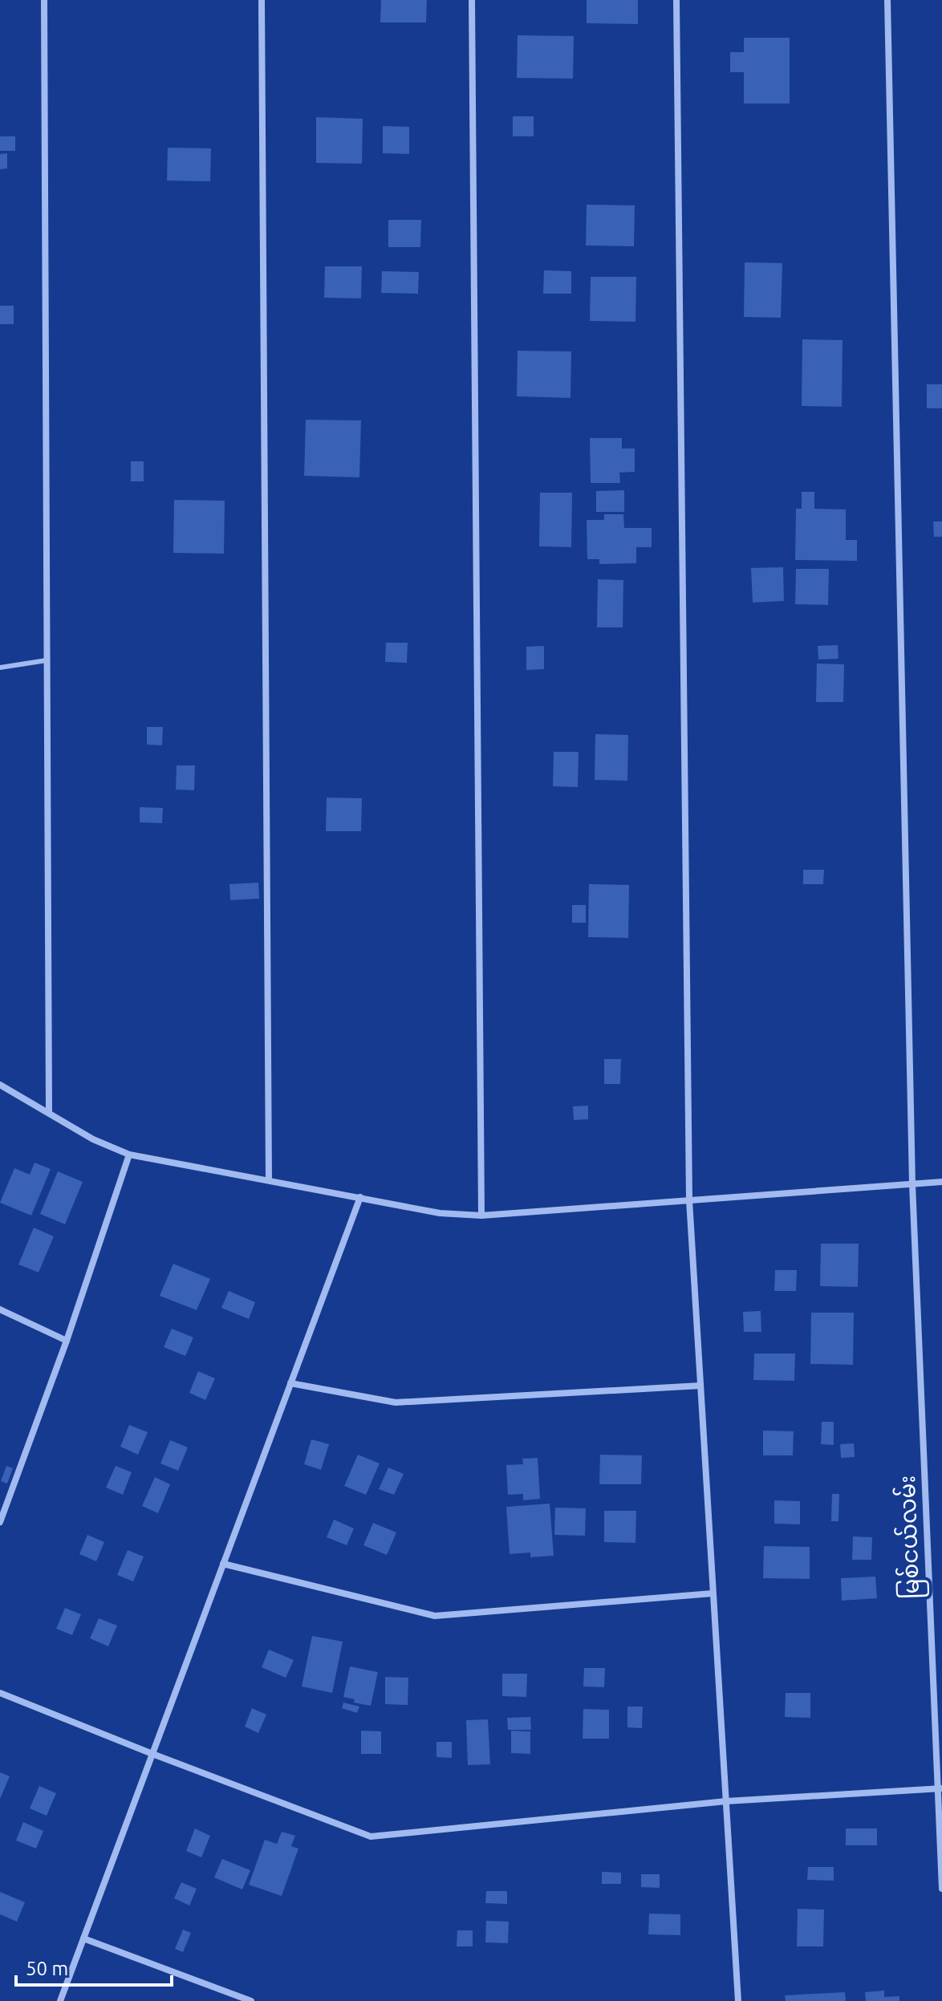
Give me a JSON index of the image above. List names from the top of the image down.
{
  "streets": {
    "street": ["မြစ်ငယ်လမ်း"]
  },
  "scale_bar": "50 m"
}
